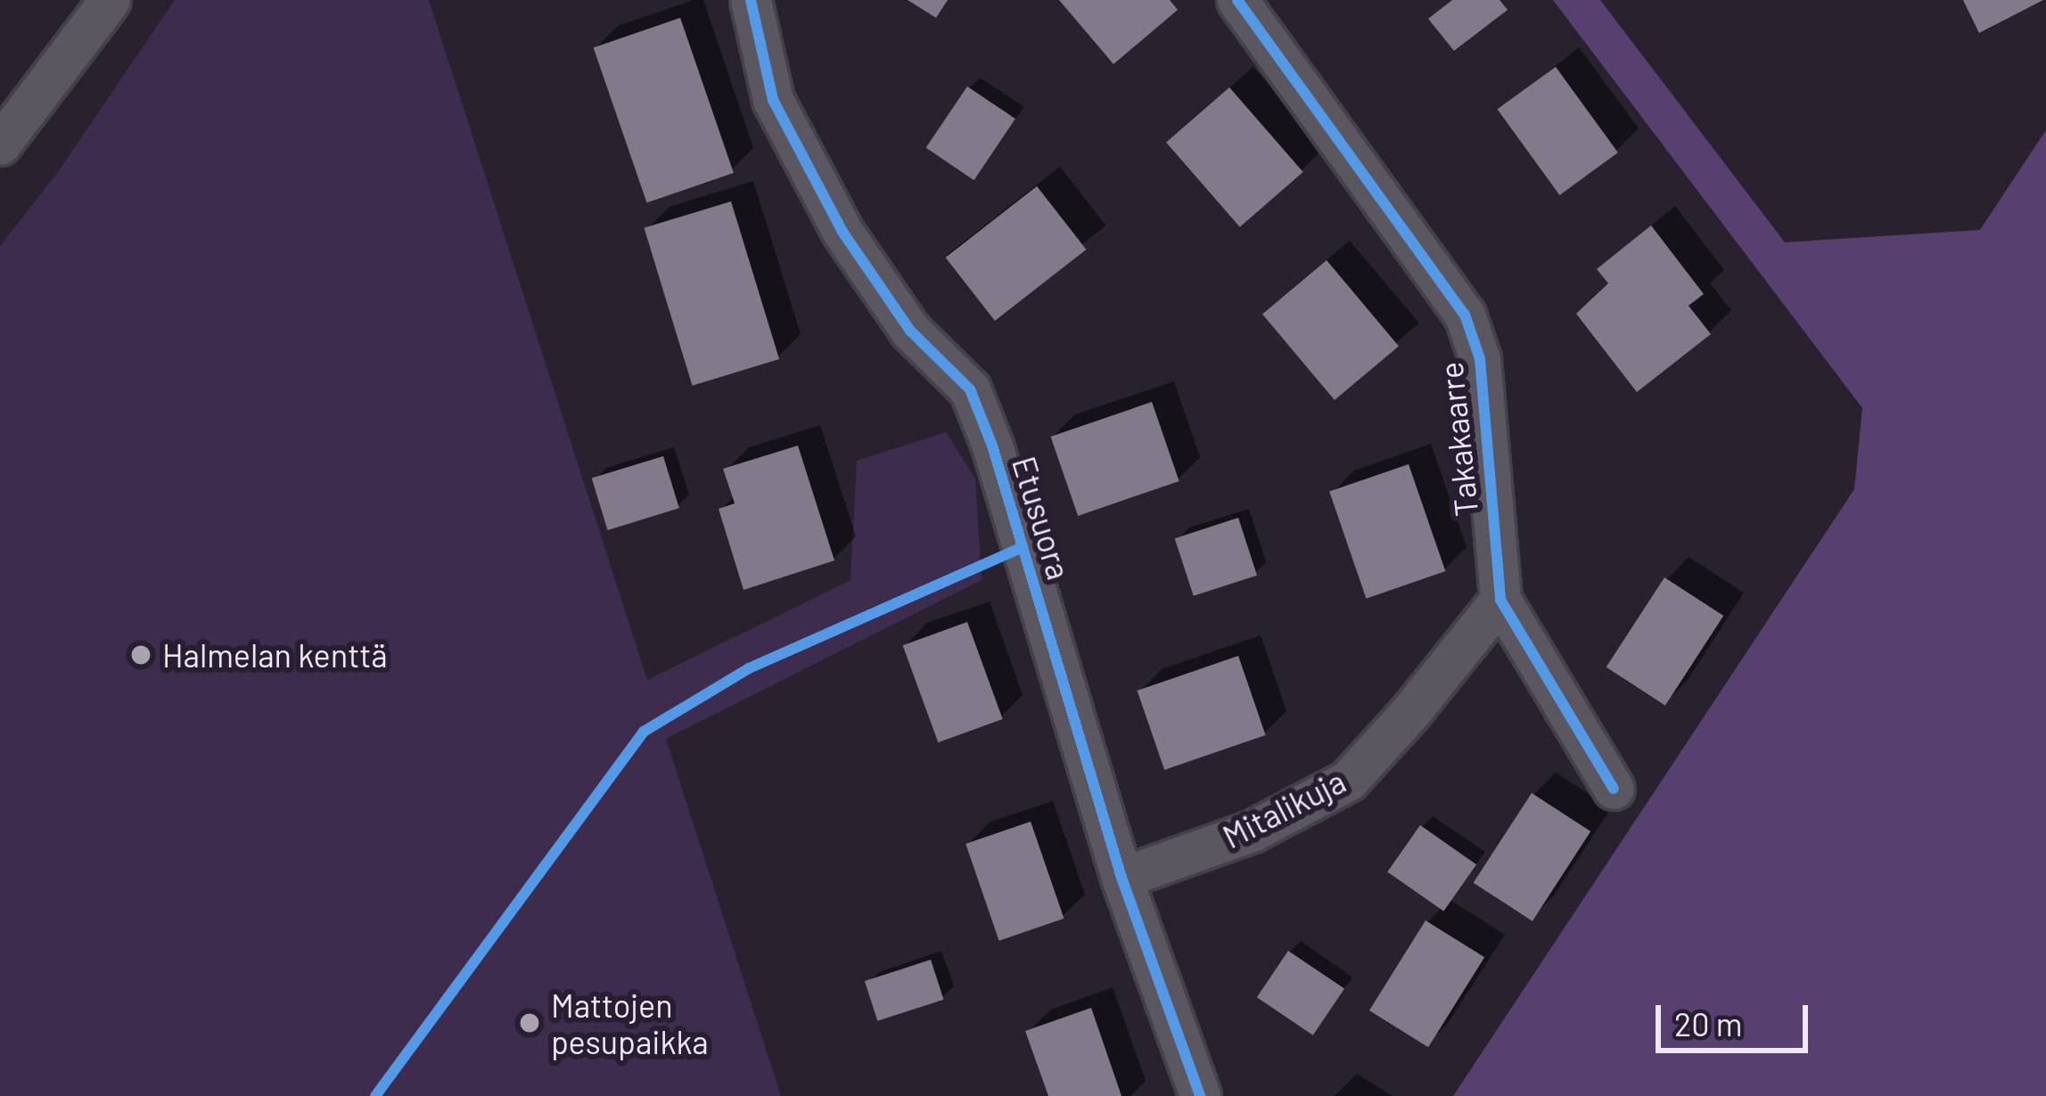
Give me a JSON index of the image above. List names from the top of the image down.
{
  "streets": {
    "street": ["Takakaarre", "Etusuora", "Mitalikuja"]
  },
  "crossings": [
    ["Takakaarre", "Mitalikuja"],
    ["Etusuora", "Mitalikuja"]
  ],
  "places": ["Halmelan kenttä", "Mattojen pesupaikka"],
  "scale_bar": "20 m"
}
